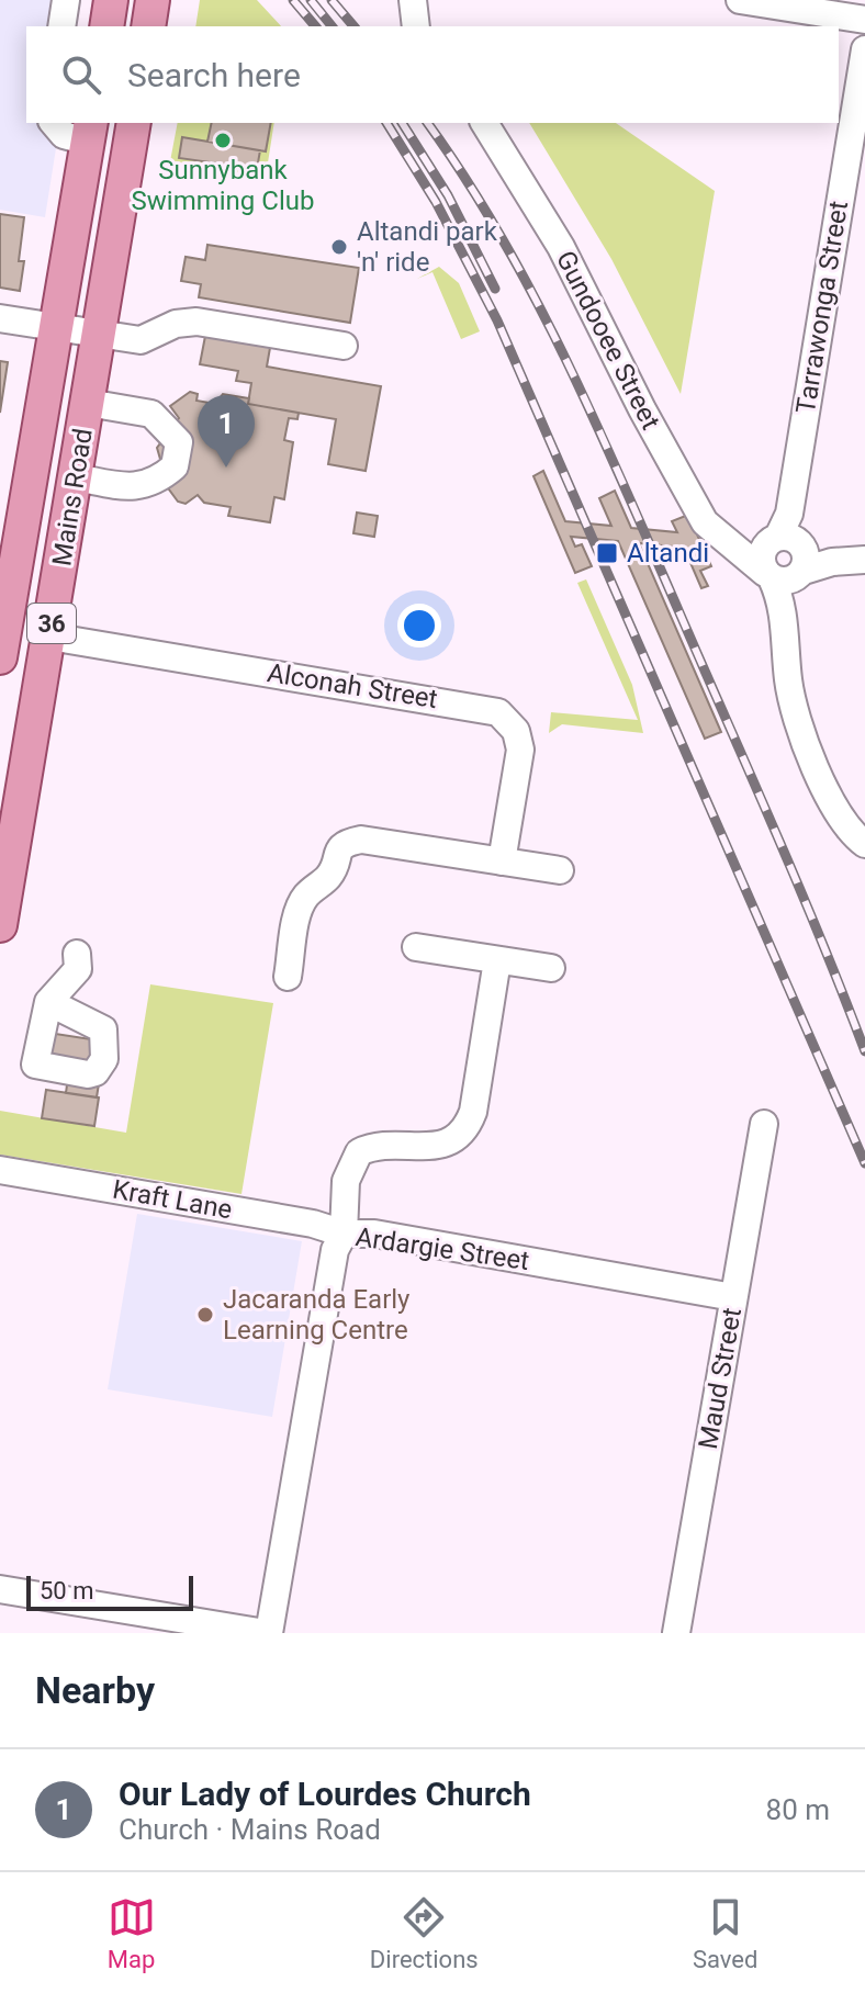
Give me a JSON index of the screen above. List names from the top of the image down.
{
  "streets": {
    "main road": ["Mains Road", "36"],
    "street": [
      "Tarrawonga Street",
      "Gundooee Street",
      "Alconah Street",
      "Kraft Lane",
      "Ardargie Street",
      "Maud Street"
    ]
  },
  "crossings": [
    ["Tarrawonga Street", "Gundooee Street"],
    ["Mains Road", "Alconah Street"],
    ["Kraft Lane", "Ardargie Street"],
    ["Ardargie Street", "Maud Street"]
  ],
  "places": {
    "other": ["Sunnybank Swimming Club", "Altandi park 'n' ride", "Jacaranda Early Learning Centre"],
    "transit": ["Altandi"]
  },
  "scale_bar": "50 m",
  "page": {
    "search": "Search here",
    "pins": "1",
    "scale": "50 m",
    "heading": "Nearby",
    "list": [
      {
        "mark": "1",
        "name": "Our Lady of Lourdes Church",
        "note": "Church · Mains Road",
        "value": "80 m"
      }
    ],
    "nav": ["Map", "Directions", "Saved"]
  }
}
